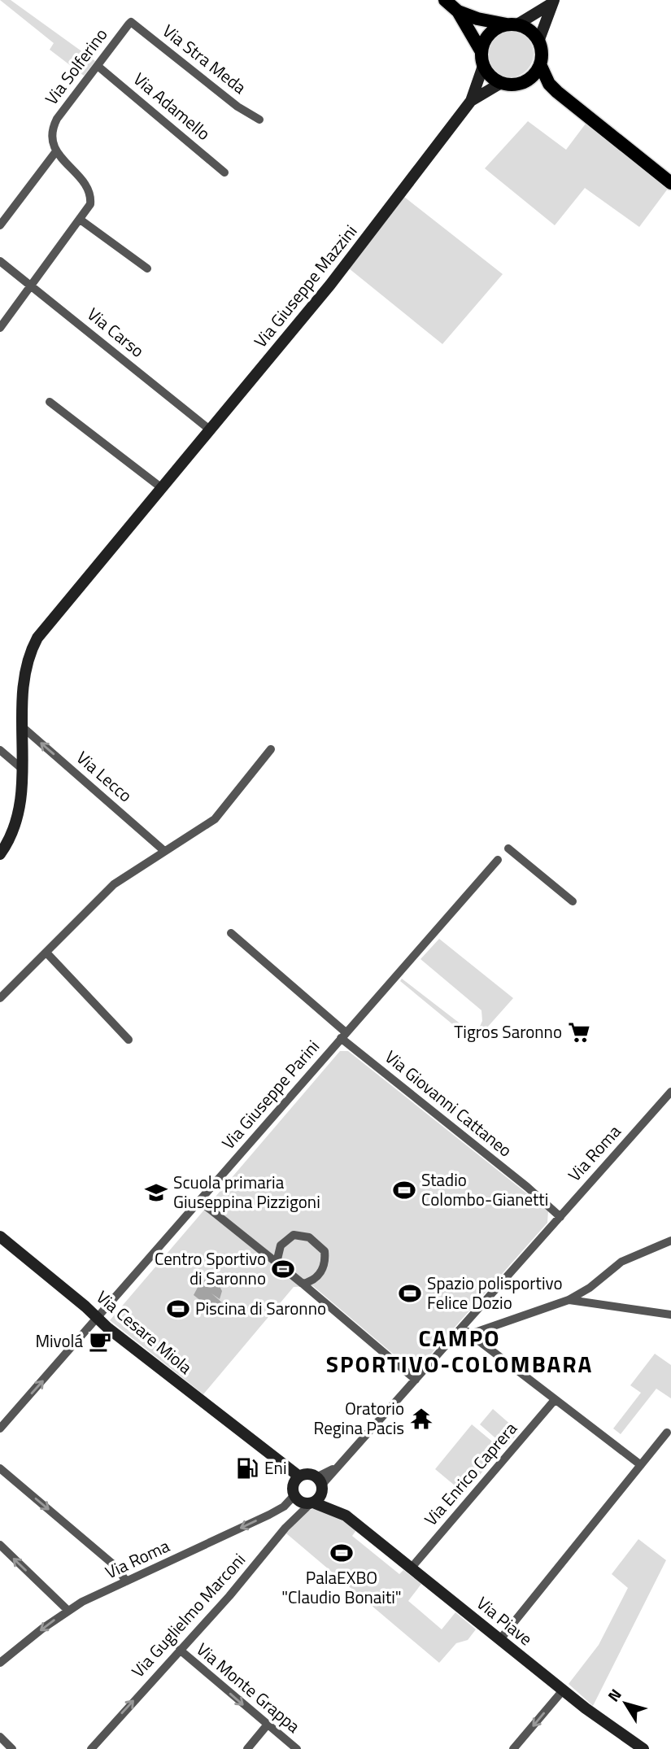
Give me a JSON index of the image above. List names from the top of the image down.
{
  "streets": {
    "street": [
      "Via Stra Meda",
      "Via Solferino",
      "Via Adamello",
      "Via Giuseppe Mazzini",
      "Via Carso",
      "Via Lecco",
      "Via Giuseppe Parini",
      "Via Giovanni Cattaneo",
      "Via Roma",
      "Via Cesare Miola",
      "Via Enrico Caprera",
      "Via Guglielmo Marconi",
      "Via Piave",
      "Via Monte Grappa"
    ]
  },
  "crossings": [
    ["Via Stra Meda", "Via Solferino"],
    ["Via Solferino", "Via Adamello"],
    ["Via Giuseppe Mazzini", "Via Carso"],
    ["Via Giuseppe Mazzini", "Via Lecco"],
    ["Via Giuseppe Parini", "Via Giovanni Cattaneo"],
    ["Via Giuseppe Parini", "Via Cesare Miola"],
    ["Via Giovanni Cattaneo", "Via Roma"],
    ["Via Roma", "Via Cesare Miola"],
    ["Via Roma", "Via Guglielmo Marconi"],
    ["Via Roma", "Via Piave"],
    ["Via Cesare Miola", "Via Guglielmo Marconi"],
    ["Via Cesare Miola", "Via Piave"],
    ["Via Enrico Caprera", "Via Piave"],
    ["Via Guglielmo Marconi", "Via Piave"],
    ["Via Guglielmo Marconi", "Via Monte Grappa"]
  ],
  "one_way": ["Via Lecco", "Via Guglielmo Marconi", "Via Monte Grappa"],
  "districts": ["CAMPO SPORTIVO-COLOMBARA"],
  "places": {
    "supermarket": ["Tigros Saronno"],
    "sports": [
      "Stadio Colombo-Gianetti",
      "Centro Sportivo di Saronno",
      "Spazio polisportivo Felice Dozio",
      "Piscina di Saronno",
      "PalaEXBO \"Claudio Bonaiti\""
    ],
    "school or university": ["Scuola primaria Giuseppina Pizzigoni"],
    "cafe": ["Mivolá"],
    "temple": ["Oratorio Regina Pacis"],
    "fuel station": ["Eni"]
  },
  "north": "top left"
}
